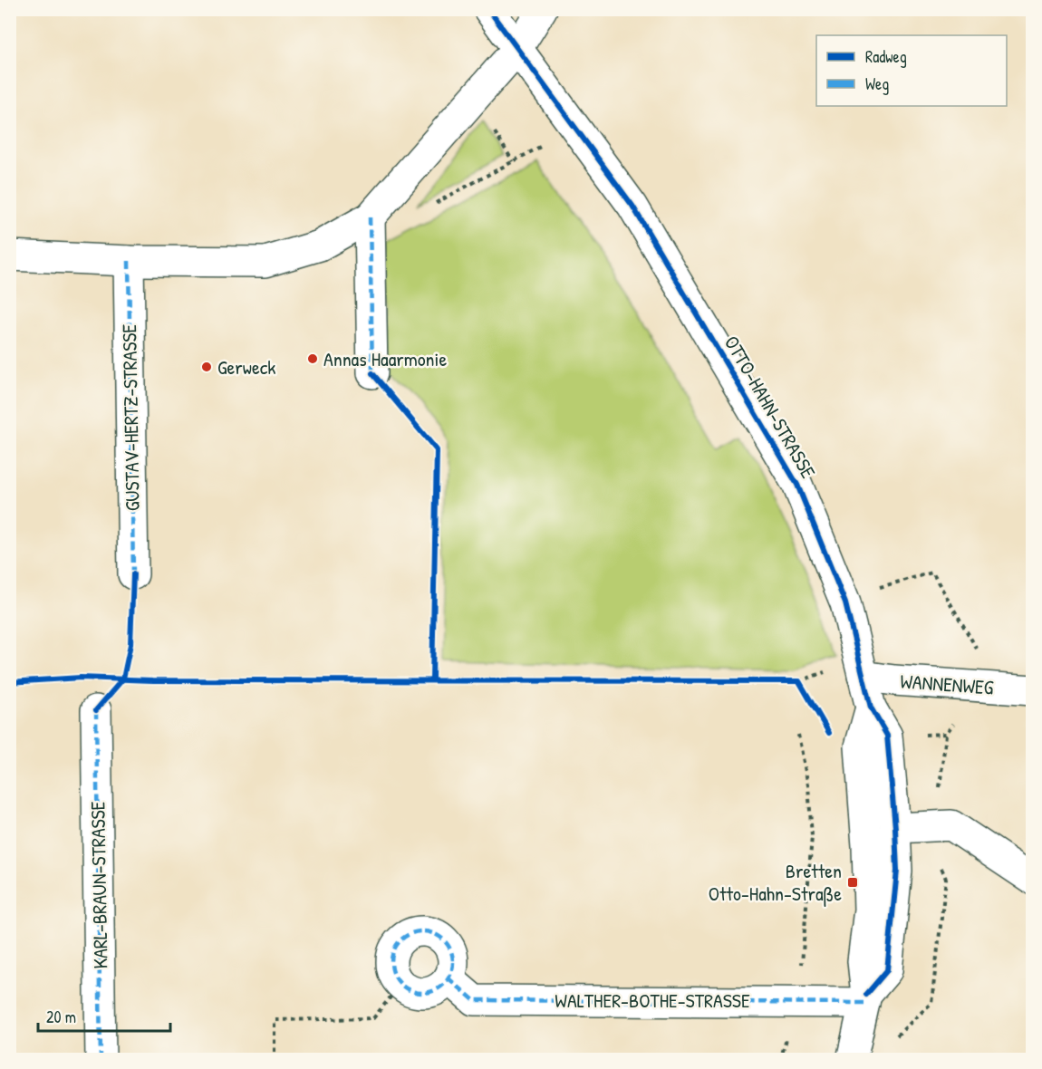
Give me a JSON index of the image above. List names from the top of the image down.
{
  "streets": {
    "street": [
      "OTTO-HAHN-STRASSE",
      "GUSTAV-HERTZ-STRASSE",
      "WANNENWEG",
      "KARL-BRAUN-STRASSE",
      "WALTHER-BOTHE-STRASSE"
    ]
  },
  "crossings": [
    ["OTTO-HAHN-STRASSE", "WANNENWEG"],
    ["OTTO-HAHN-STRASSE", "WALTHER-BOTHE-STRASSE"]
  ],
  "places": {
    "other": ["Annas Haarmonie", "Gerweck"],
    "transit": ["Bretten Otto-Hahn-Straße"]
  },
  "legend": ["Radweg", "Weg"],
  "scale_bar": "20 m"
}
